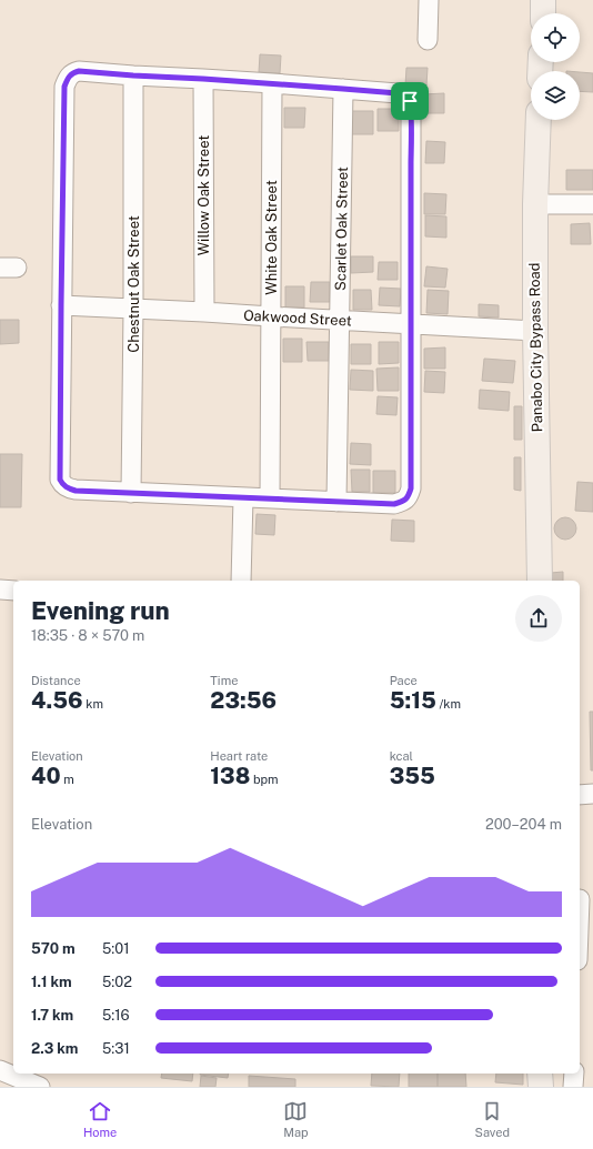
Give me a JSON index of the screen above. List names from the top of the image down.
{
  "streets": {
    "main road": ["Panabo City Bypass Road"],
    "street": [
      "Willow Oak Street",
      "Scarlet Oak Street",
      "White Oak Street",
      "Chestnut Oak Street",
      "Oakwood Street"
    ]
  },
  "crossings": [
    ["Willow Oak Street", "Oakwood Street"],
    ["Scarlet Oak Street", "Oakwood Street"],
    ["White Oak Street", "Oakwood Street"],
    ["Chestnut Oak Street", "Oakwood Street"],
    ["Oakwood Street", "Panabo City Bypass Road"]
  ],
  "page": {
    "heading": ["Evening run", "18:35 · 8 × 570 m"],
    "stats": [
      ["Distance", "4.56 km"],
      ["Time", "23:56"],
      ["Pace", "5:15 /km"],
      ["Elevation", "40 m"],
      ["Heart rate", "138 bpm"],
      ["kcal", "355"]
    ],
    "chart": ["Elevation", "200–204 m"],
    "list": [
      {
        "name": "570 m",
        "note": "5:01"
      },
      {
        "name": "1.1 km",
        "note": "5:02"
      },
      {
        "name": "1.7 km",
        "note": "5:16"
      },
      {
        "name": "2.3 km",
        "note": "5:31"
      }
    ],
    "tabs": ["Home", "Map", "Saved"]
  }
}
